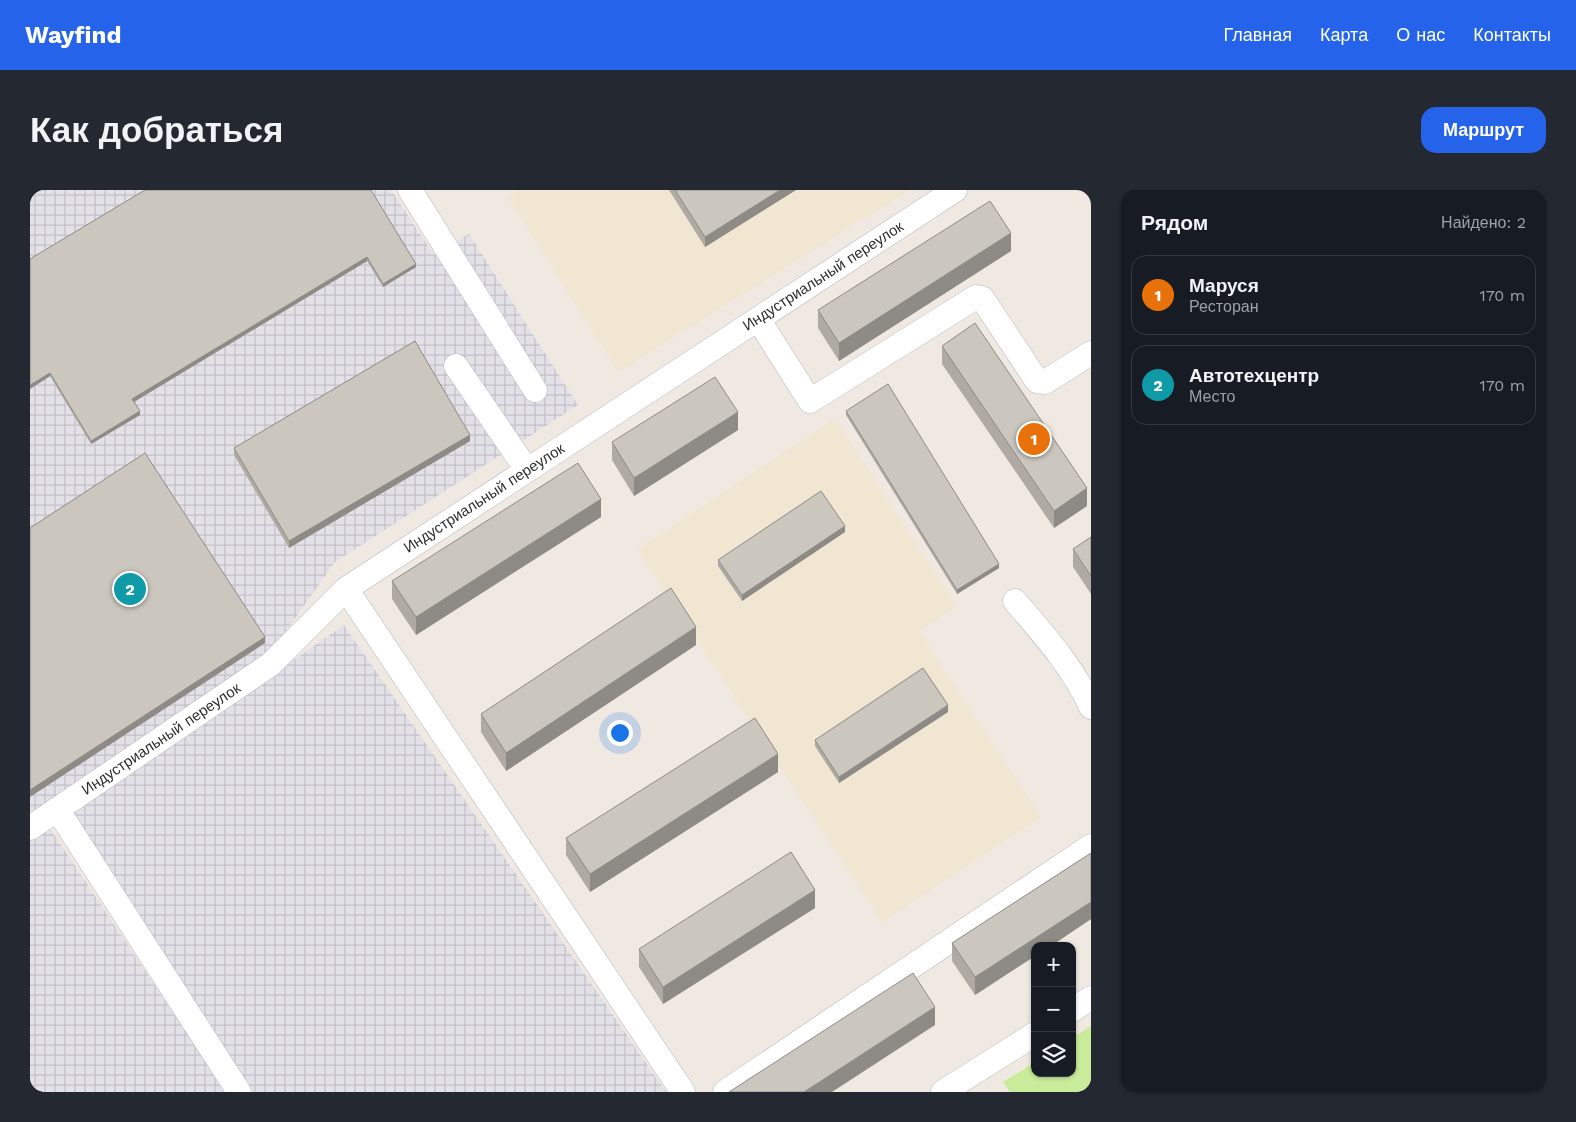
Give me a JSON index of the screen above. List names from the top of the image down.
{
  "streets": {
    "street": ["Индустриальный переулок"]
  },
  "page": {
    "header": "Wayfind",
    "nav": [
      "Главная",
      "Карта",
      "О нас",
      "Контакты"
    ],
    "buttons": "Маршрут",
    "title": "Как добраться",
    "heading": ["Рядом", "Найдено: 2"],
    "list": [
      {
        "mark": "1",
        "name": "Маруся",
        "note": "Ресторан",
        "value": "170 m"
      },
      {
        "mark": "2",
        "name": "Автотехцентр",
        "note": "Место",
        "value": "170 m"
      }
    ],
    "pins": ["1", "2"],
    "map_buttons": ["+", "−"]
  }
}
